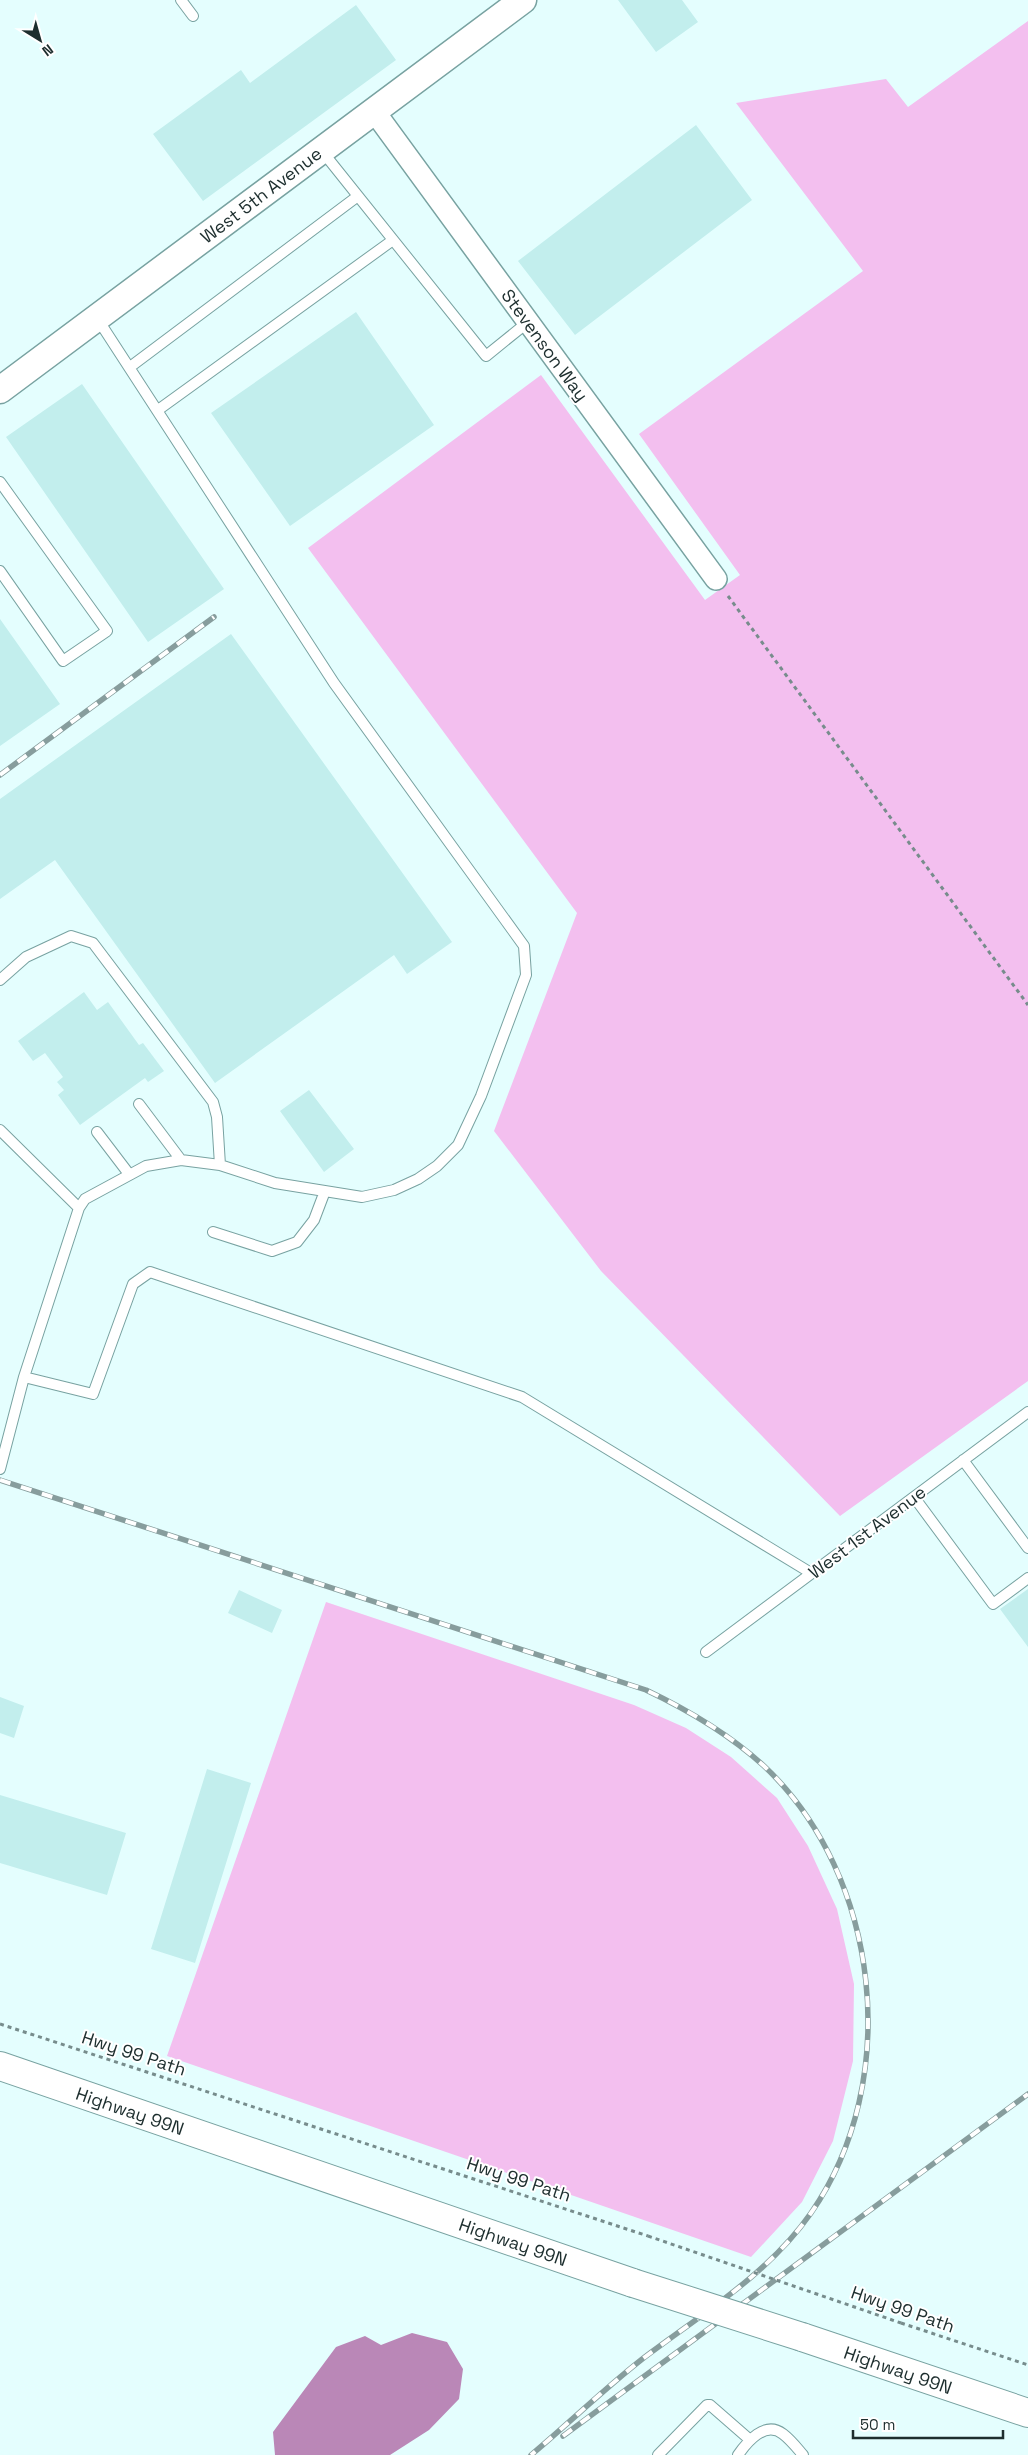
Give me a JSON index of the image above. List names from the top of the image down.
{
  "streets": {
    "main road": ["Highway 99N"],
    "street": ["West 5th Avenue", "Stevenson Way"],
    "lane": ["West 1st Avenue"],
    "path": ["Hwy 99 Path"]
  },
  "crossings": [
    ["West 5th Avenue", "Stevenson Way"]
  ],
  "scale_bar": "50 m",
  "north": "bottom right"
}
